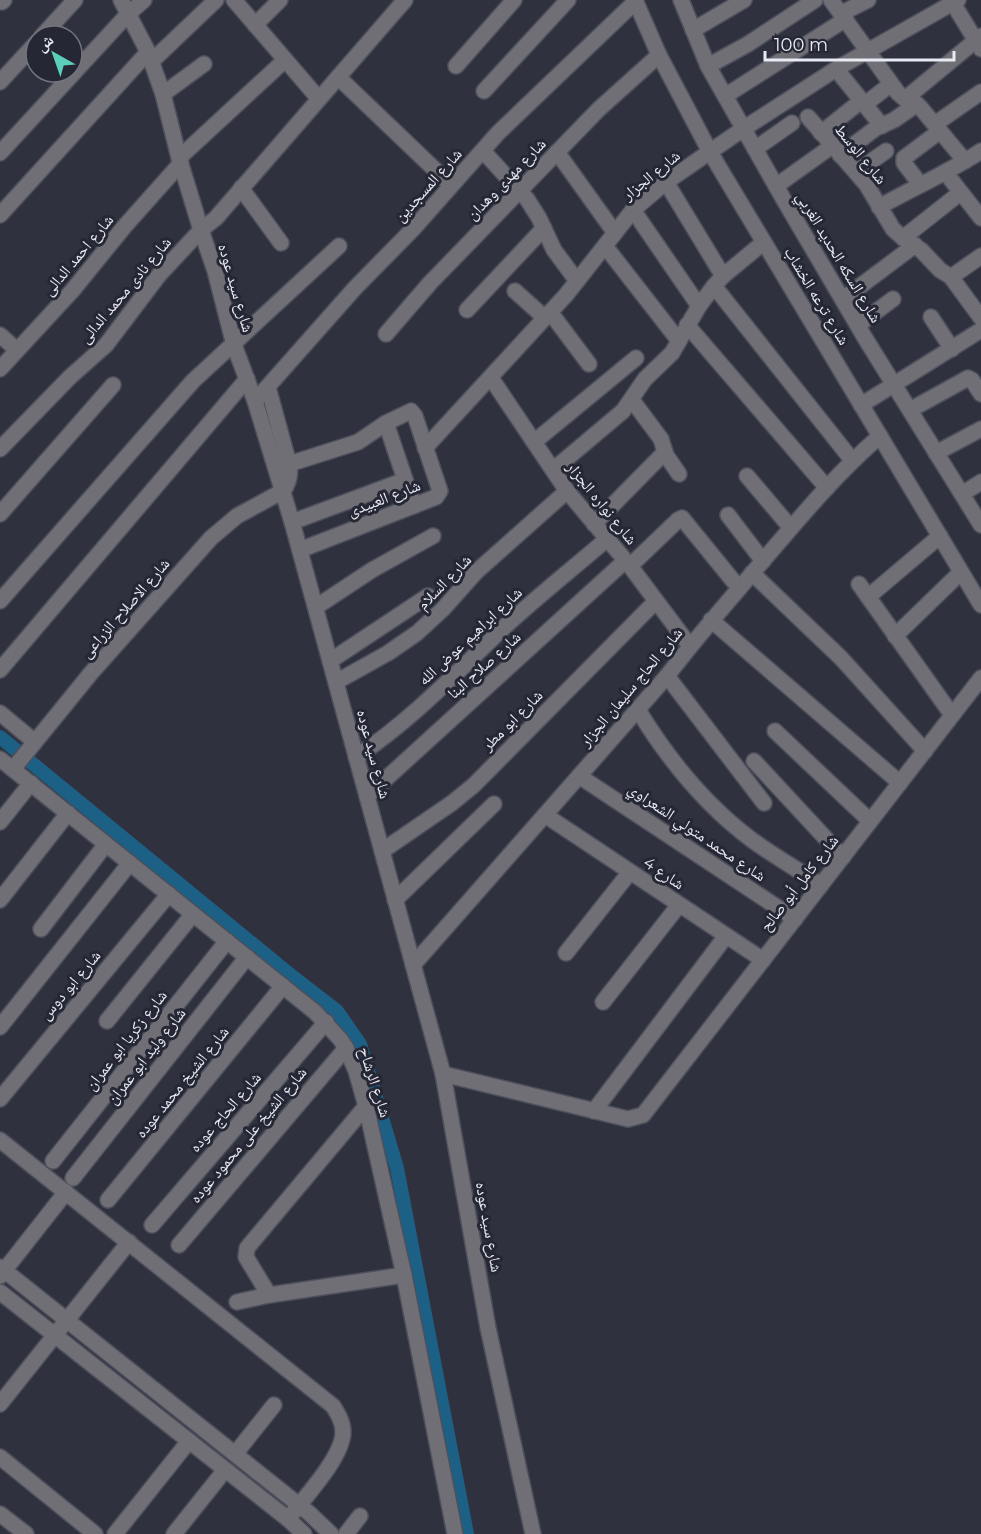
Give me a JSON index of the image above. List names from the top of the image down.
{
  "streets": {
    "street": [
      "شارع الوسط",
      "شارع الجزار",
      "شارع مهدى وهدان",
      "شارع المسجدين",
      "شارع احمد الدالى",
      "شارع السكه الحديد الغربي",
      "شارع سيد عوده",
      "شارع نادى محمد الدالى",
      "شارع ترعه الخشاب",
      "شارع العبيدى",
      "شارع نواره الجزار",
      "شارع السلام",
      "شارع الاصلاح الزراعى",
      "شارع ابراهيم عوض الله",
      "شارع صلاح البنا",
      "شارع الحاج سليمان الجزار",
      "شارع ابو مطر",
      "شارع محمد متولي الشعراوي",
      "شارع 4",
      "شارع كامل أبو صالح",
      "شارع ابو دوس",
      "شارع زكريا ابو عمران",
      "شارع وليد ابو عمران",
      "شارع الشيخ محمد عوده",
      "شارع الرشاح",
      "شارع الحاج عوده",
      "شارع الشيخ على محمود عوده"
    ]
  },
  "crossings": [
    ["شارع الجزار", "شارع السكه الحديد الغربي"],
    ["شارع الجزار", "شارع ترعه الخشاب"],
    ["شارع الجزار", "شارع العبيدى"],
    ["شارع الجزار", "شارع نواره الجزار"],
    ["شارع مهدى وهدان", "شارع ترعه الخشاب"],
    ["شارع المسجدين", "شارع سيد عوده"],
    ["شارع المسجدين", "شارع ترعه الخشاب"],
    ["شارع احمد الدالى", "شارع سيد عوده"],
    ["شارع سيد عوده", "شارع نادى محمد الدالى"],
    ["شارع سيد عوده", "شارع العبيدى"],
    ["شارع سيد عوده", "شارع السلام"],
    ["شارع سيد عوده", "شارع الاصلاح الزراعى"],
    ["شارع سيد عوده", "شارع ابراهيم عوض الله"],
    ["شارع سيد عوده", "شارع صلاح البنا"],
    ["شارع سيد عوده", "شارع الحاج سليمان الجزار"],
    ["شارع سيد عوده", "شارع ابو مطر"],
    ["شارع ترعه الخشاب", "شارع الحاج سليمان الجزار"],
    ["شارع نواره الجزار", "شارع السلام"],
    ["شارع نواره الجزار", "شارع ابراهيم عوض الله"],
    ["شارع نواره الجزار", "شارع صلاح البنا"],
    ["شارع نواره الجزار", "شارع الحاج سليمان الجزار"],
    ["شارع نواره الجزار", "شارع ابو مطر"],
    ["شارع الاصلاح الزراعى", "شارع الرشاح"],
    ["شارع صلاح البنا", "شارع الحاج سليمان الجزار"],
    ["شارع الحاج سليمان الجزار", "شارع محمد متولي الشعراوي"],
    ["شارع الحاج سليمان الجزار", "شارع 4"],
    ["شارع محمد متولي الشعراوي", "شارع كامل أبو صالح"],
    ["شارع 4", "شارع كامل أبو صالح"],
    ["شارع ابو دوس", "شارع الرشاح"],
    ["شارع زكريا ابو عمران", "شارع الرشاح"],
    ["شارع وليد ابو عمران", "شارع الرشاح"],
    ["شارع الشيخ محمد عوده", "شارع الرشاح"],
    ["شارع الرشاح", "شارع الحاج عوده"],
    ["شارع الرشاح", "شارع الشيخ على محمود عوده"]
  ],
  "scale_bar": "100 m",
  "north": "top left"
}
